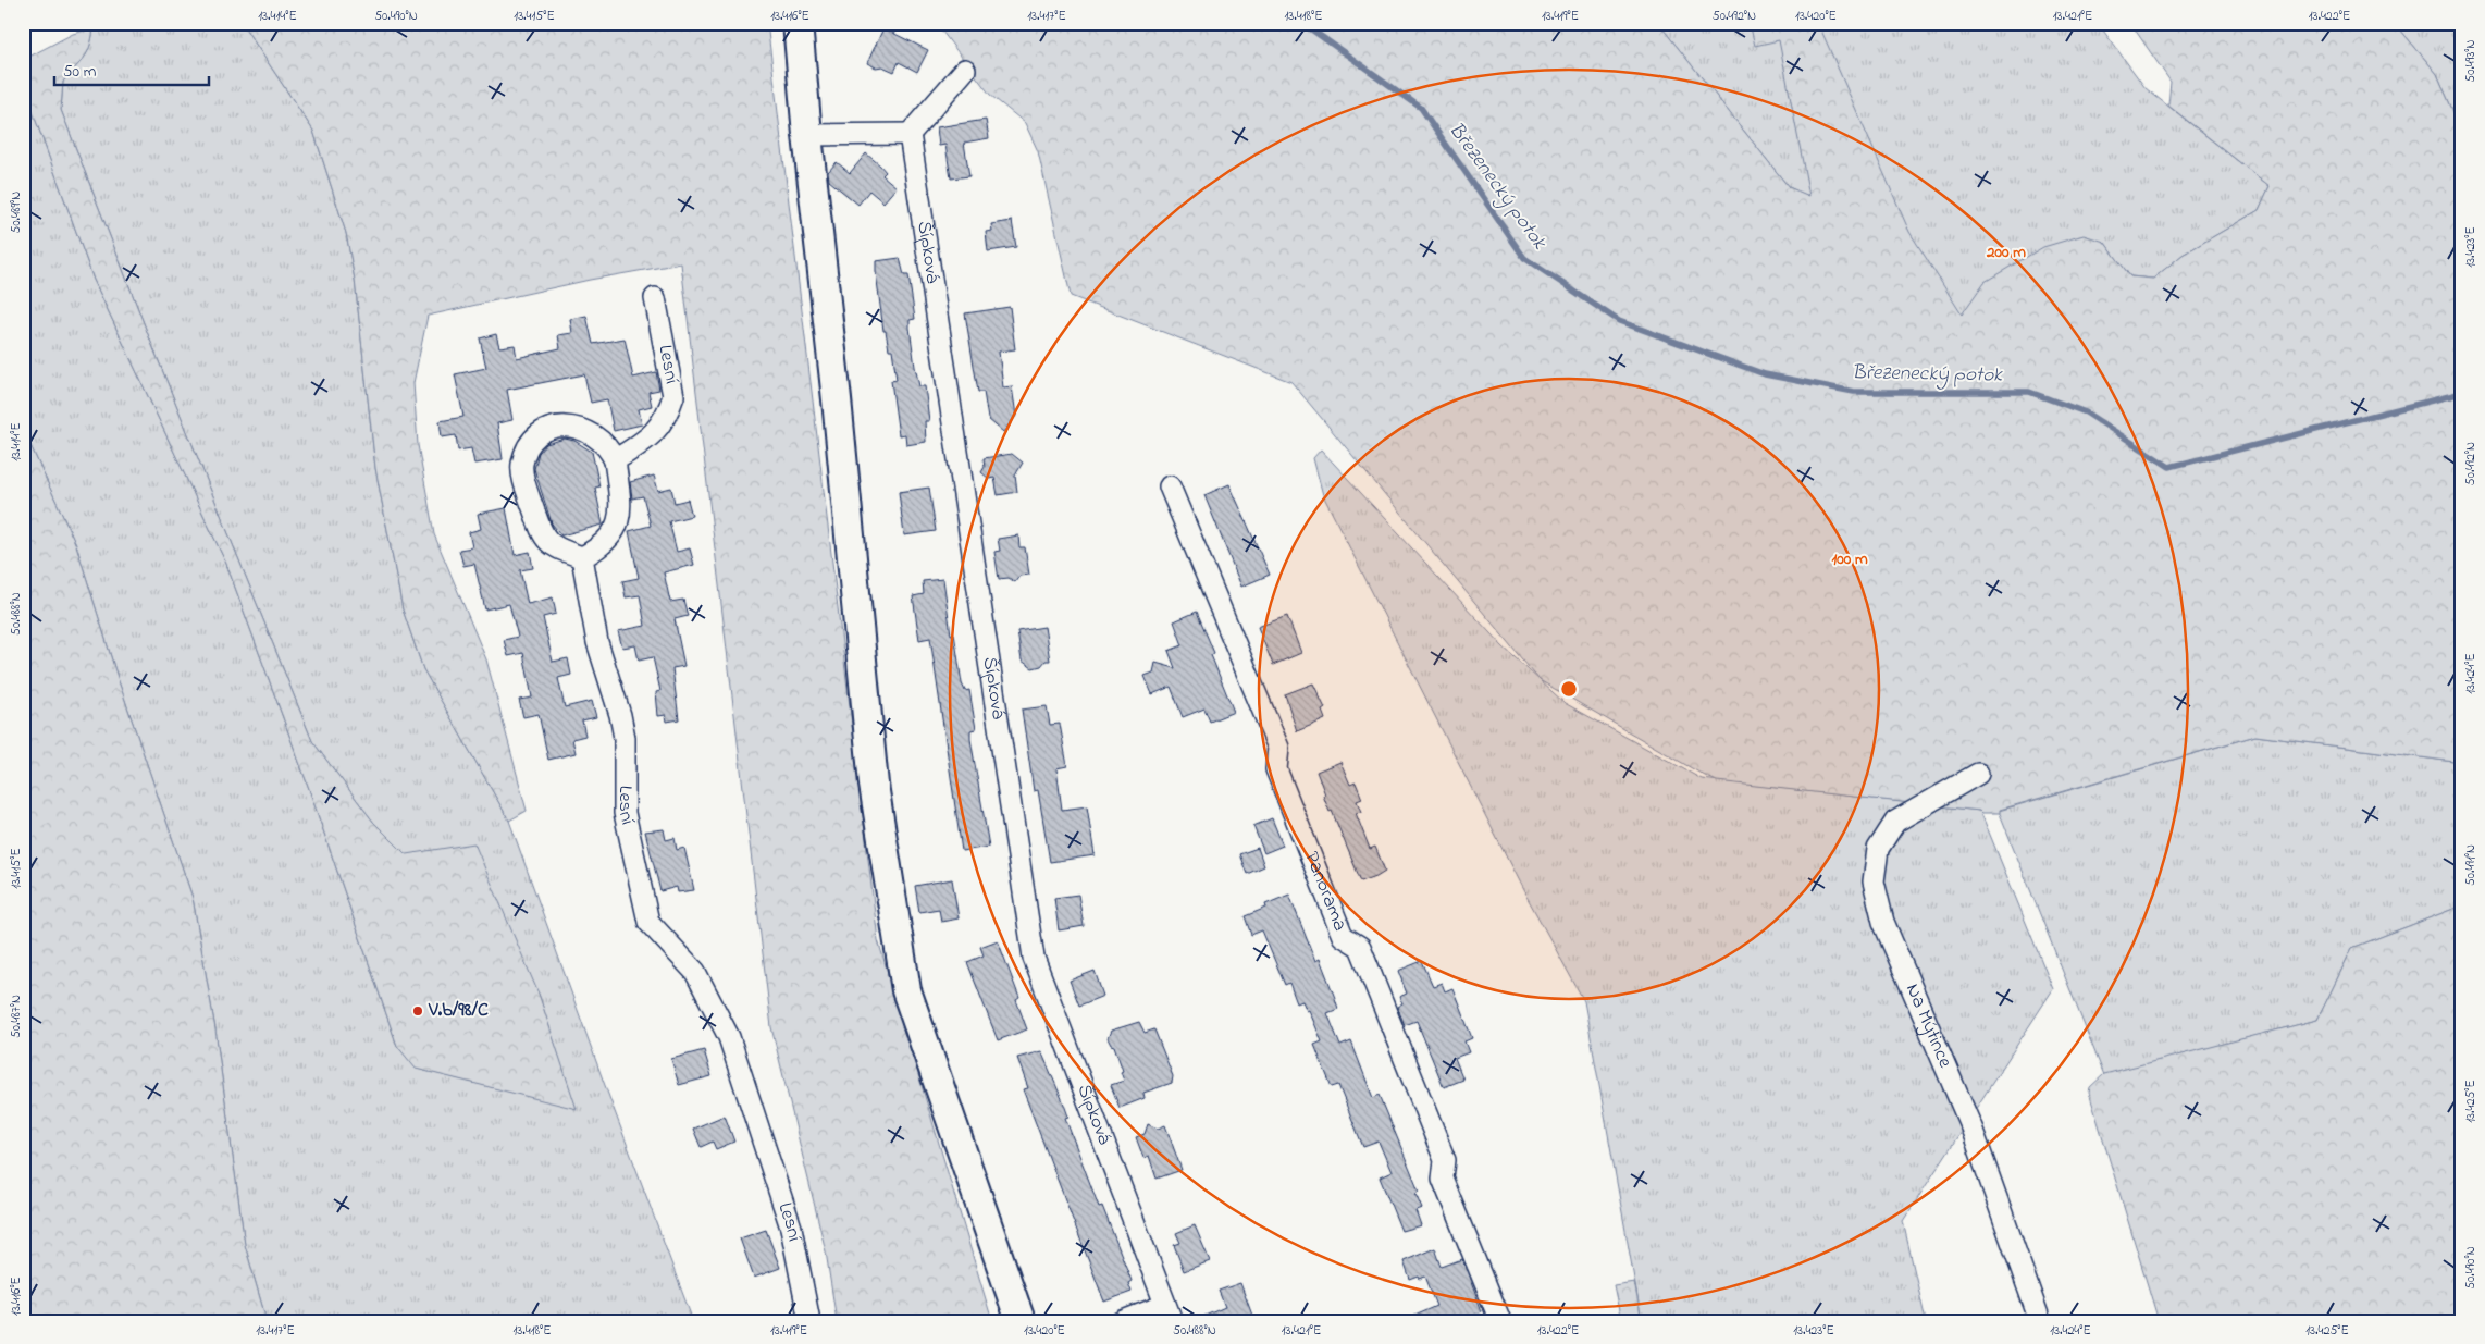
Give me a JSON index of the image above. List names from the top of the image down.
{
  "streets": {
    "street": [
      "Šípková",
      "Lesní",
      "Panorama",
      "Na Mýtince"
    ]
  },
  "water": ["Březenecký potok"],
  "places": ["V.b/98/C"],
  "scale_bar": "50 m",
  "coordinates": [
    "13.414°E",
    "50.490°N",
    "13.415°E",
    "13.416°E",
    "13.417°E",
    "13.418°E",
    "13.419°E",
    "50.492°N",
    "13.420°E",
    "13.421°E",
    "13.422°E",
    "50.493°N",
    "50.489°N",
    "13.423°E",
    "50.488°N",
    "13.424°E",
    "50.491°N",
    "50.487°N",
    "13.425°E"
  ],
  "rings": ["200 m", "100 m"]
}
